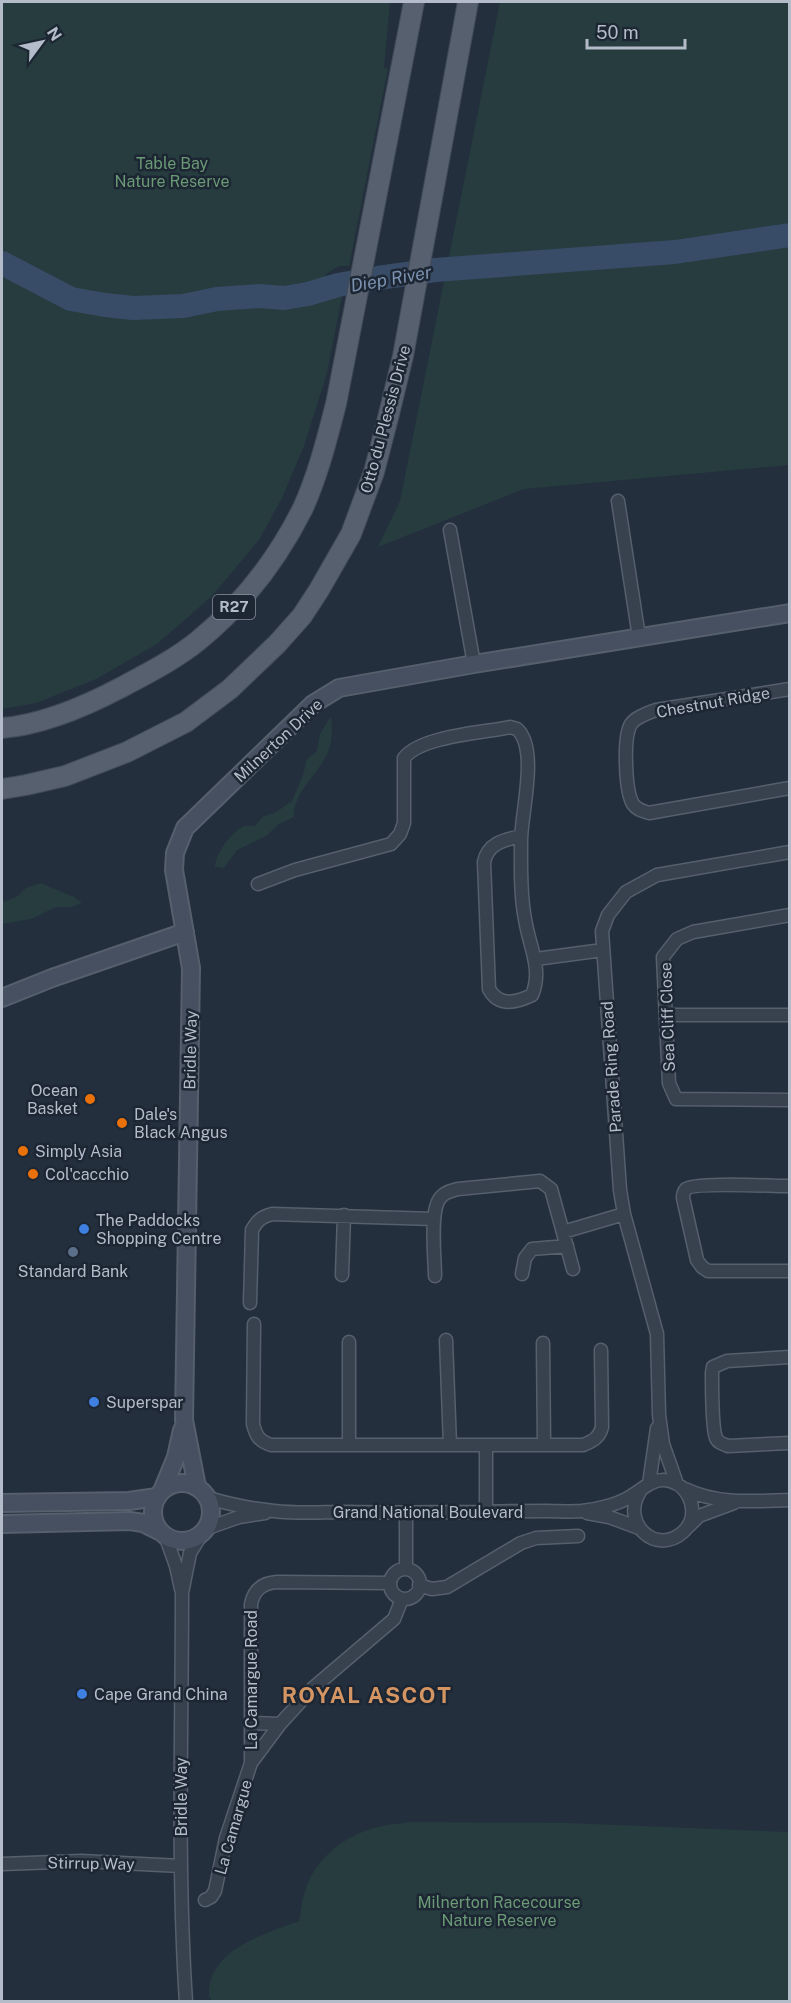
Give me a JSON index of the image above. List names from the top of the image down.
{
  "streets": {
    "main road": ["Otto du Plessis Drive", "R27"],
    "street": [
      "Chestnut Ridge",
      "Milnerton Drive",
      "Sea Cliff Close",
      "Bridle Way",
      "Parade Ring Road",
      "Grand National Boulevard",
      "La Camargue Road",
      "La Camargue",
      "Stirrup Way"
    ]
  },
  "crossings": [
    ["Milnerton Drive", "Bridle Way"],
    ["Bridle Way", "Grand National Boulevard"],
    ["Bridle Way", "Stirrup Way"],
    ["Parade Ring Road", "Grand National Boulevard"],
    ["La Camargue Road", "La Camargue"]
  ],
  "districts": ["ROYAL ASCOT"],
  "water": ["Diep River"],
  "parks": ["Table Bay Nature Reserve", "Milnerton Racecourse Nature Reserve"],
  "places": [
    "Ocean Basket",
    "Dale's Black Angus",
    "Simply Asia",
    "Col'cacchio",
    "The Paddocks Shopping Centre",
    "Standard Bank",
    "Superspar",
    "Cape Grand China"
  ],
  "scale_bar": "50 m",
  "north": "top right"
}
